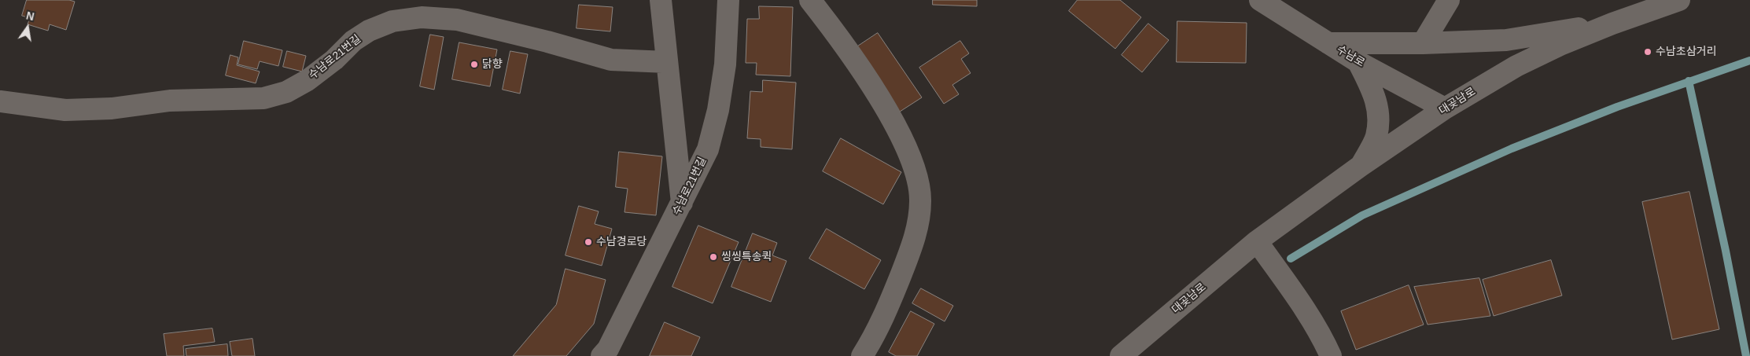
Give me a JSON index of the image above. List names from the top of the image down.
{
  "streets": {
    "street": ["수남로", "수남로21번길", "대곶남로"]
  },
  "crossings": [
    ["수남로", "대곶남로"]
  ],
  "places": [
    "수남초삼거리",
    "닭향",
    "수남경로당",
    "씽씽특송퀵"
  ],
  "north": "top"
}
